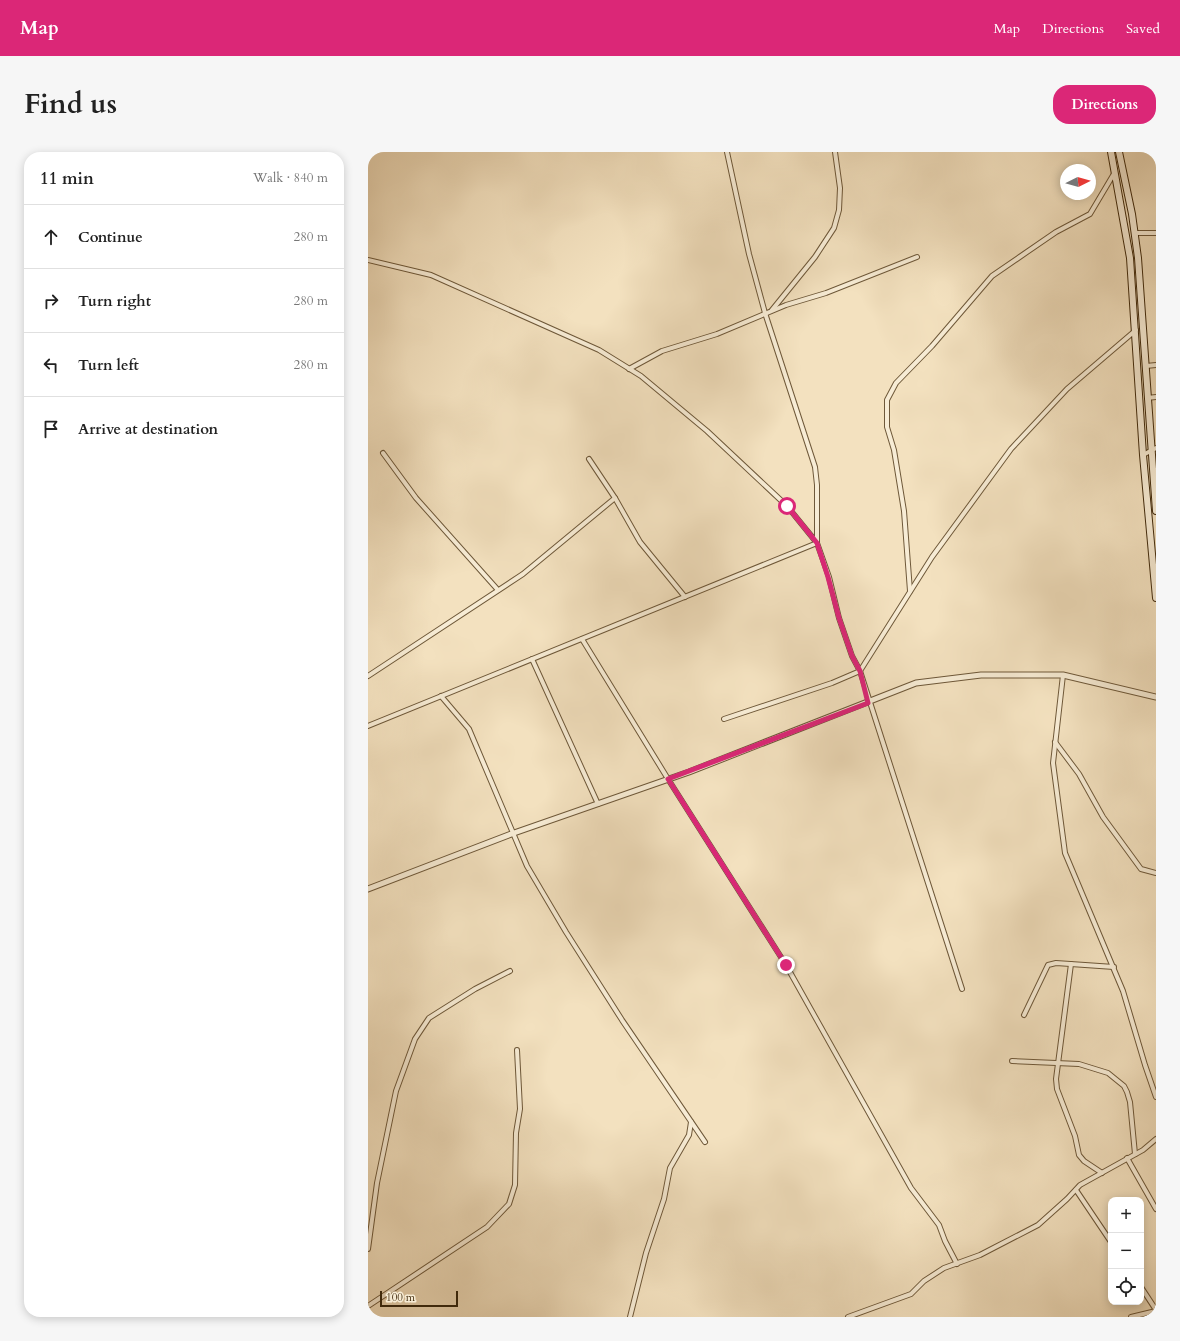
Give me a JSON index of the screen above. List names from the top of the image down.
{
  "scale_bar": "100 m",
  "north": "right",
  "page": {
    "header": "Map",
    "nav": ["Map", "Directions", "Saved"],
    "title": "Find us",
    "buttons": "Directions",
    "heading": ["11 min", "Walk · 840 m"],
    "list": [
      ["Continue", "280 m"],
      ["Turn right", "280 m"],
      ["Turn left", "280 m"],
      "Arrive at destination"
    ],
    "map_buttons": ["+", "−"],
    "scale": "100 m"
  }
}
